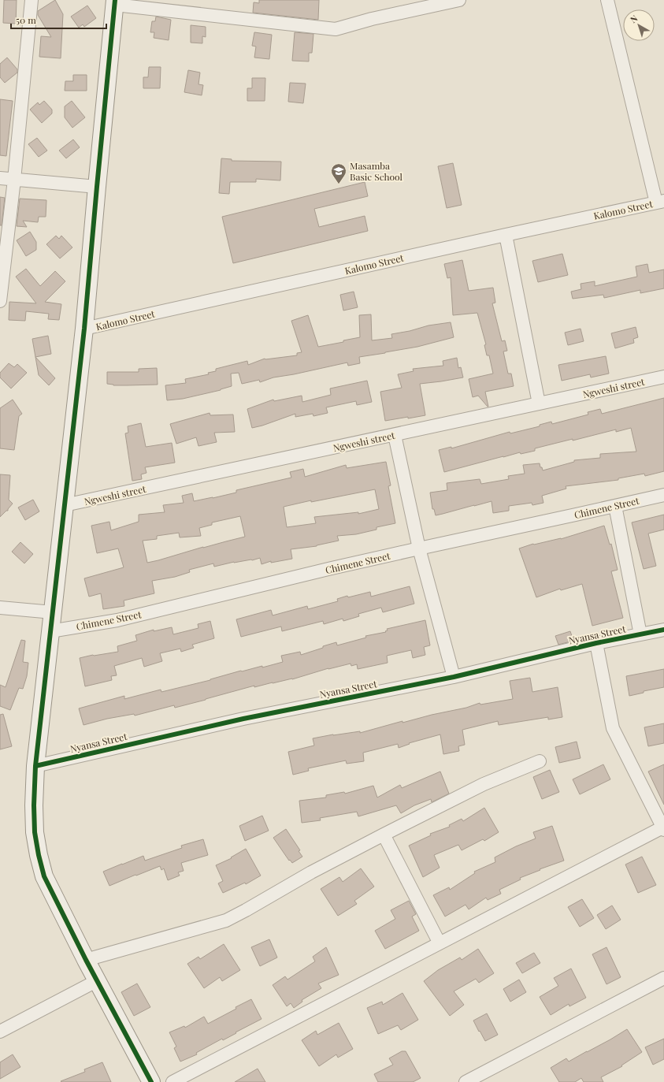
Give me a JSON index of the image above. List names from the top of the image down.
{
  "streets": {
    "street": [
      "Kalomo Street",
      "Ngweshi street",
      "Chimene Street",
      "Nyansa Street"
    ]
  },
  "places": {
    "school or university": ["Masamba Basic School"]
  },
  "scale_bar": "50 m",
  "north": "top left"
}
